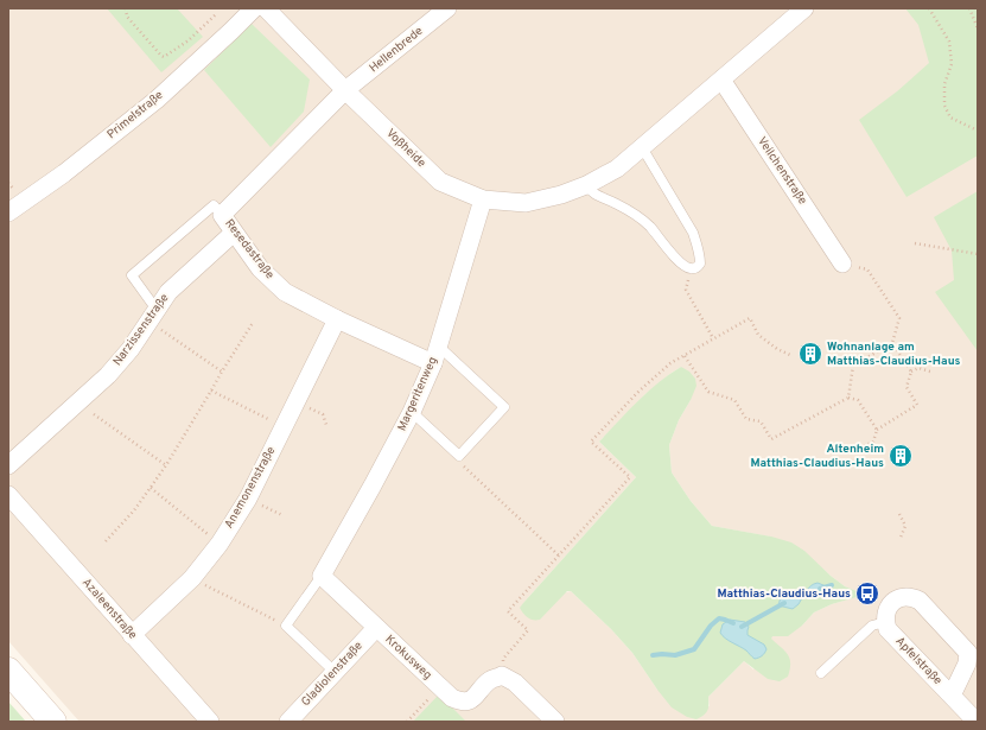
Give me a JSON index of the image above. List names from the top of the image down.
{
  "streets": {
    "street": [
      "Hellenbrede",
      "Primelstraße",
      "Voßheide",
      "Veilchenstraße",
      "Resedastraße",
      "Narzissenstraße",
      "Margeritenweg",
      "Anemonenstraße",
      "Azaleenstraße",
      "Krokusweg",
      "Apfelstraße",
      "Gladiolenstraße"
    ]
  },
  "crossings": [
    ["Hellenbrede", "Voßheide"],
    ["Hellenbrede", "Resedastraße"],
    ["Voßheide", "Veilchenstraße"],
    ["Voßheide", "Resedastraße"],
    ["Voßheide", "Margeritenweg"],
    ["Resedastraße", "Narzissenstraße"],
    ["Resedastraße", "Margeritenweg"],
    ["Resedastraße", "Anemonenstraße"],
    ["Margeritenweg", "Krokusweg"],
    ["Anemonenstraße", "Azaleenstraße"],
    ["Krokusweg", "Gladiolenstraße"]
  ],
  "places": {
    "building": ["Wohnanlage am Matthias-Claudius-Haus", "Altenheim Matthias-Claudius-Haus"],
    "bus stop": ["Matthias-Claudius-Haus"]
  }
}
